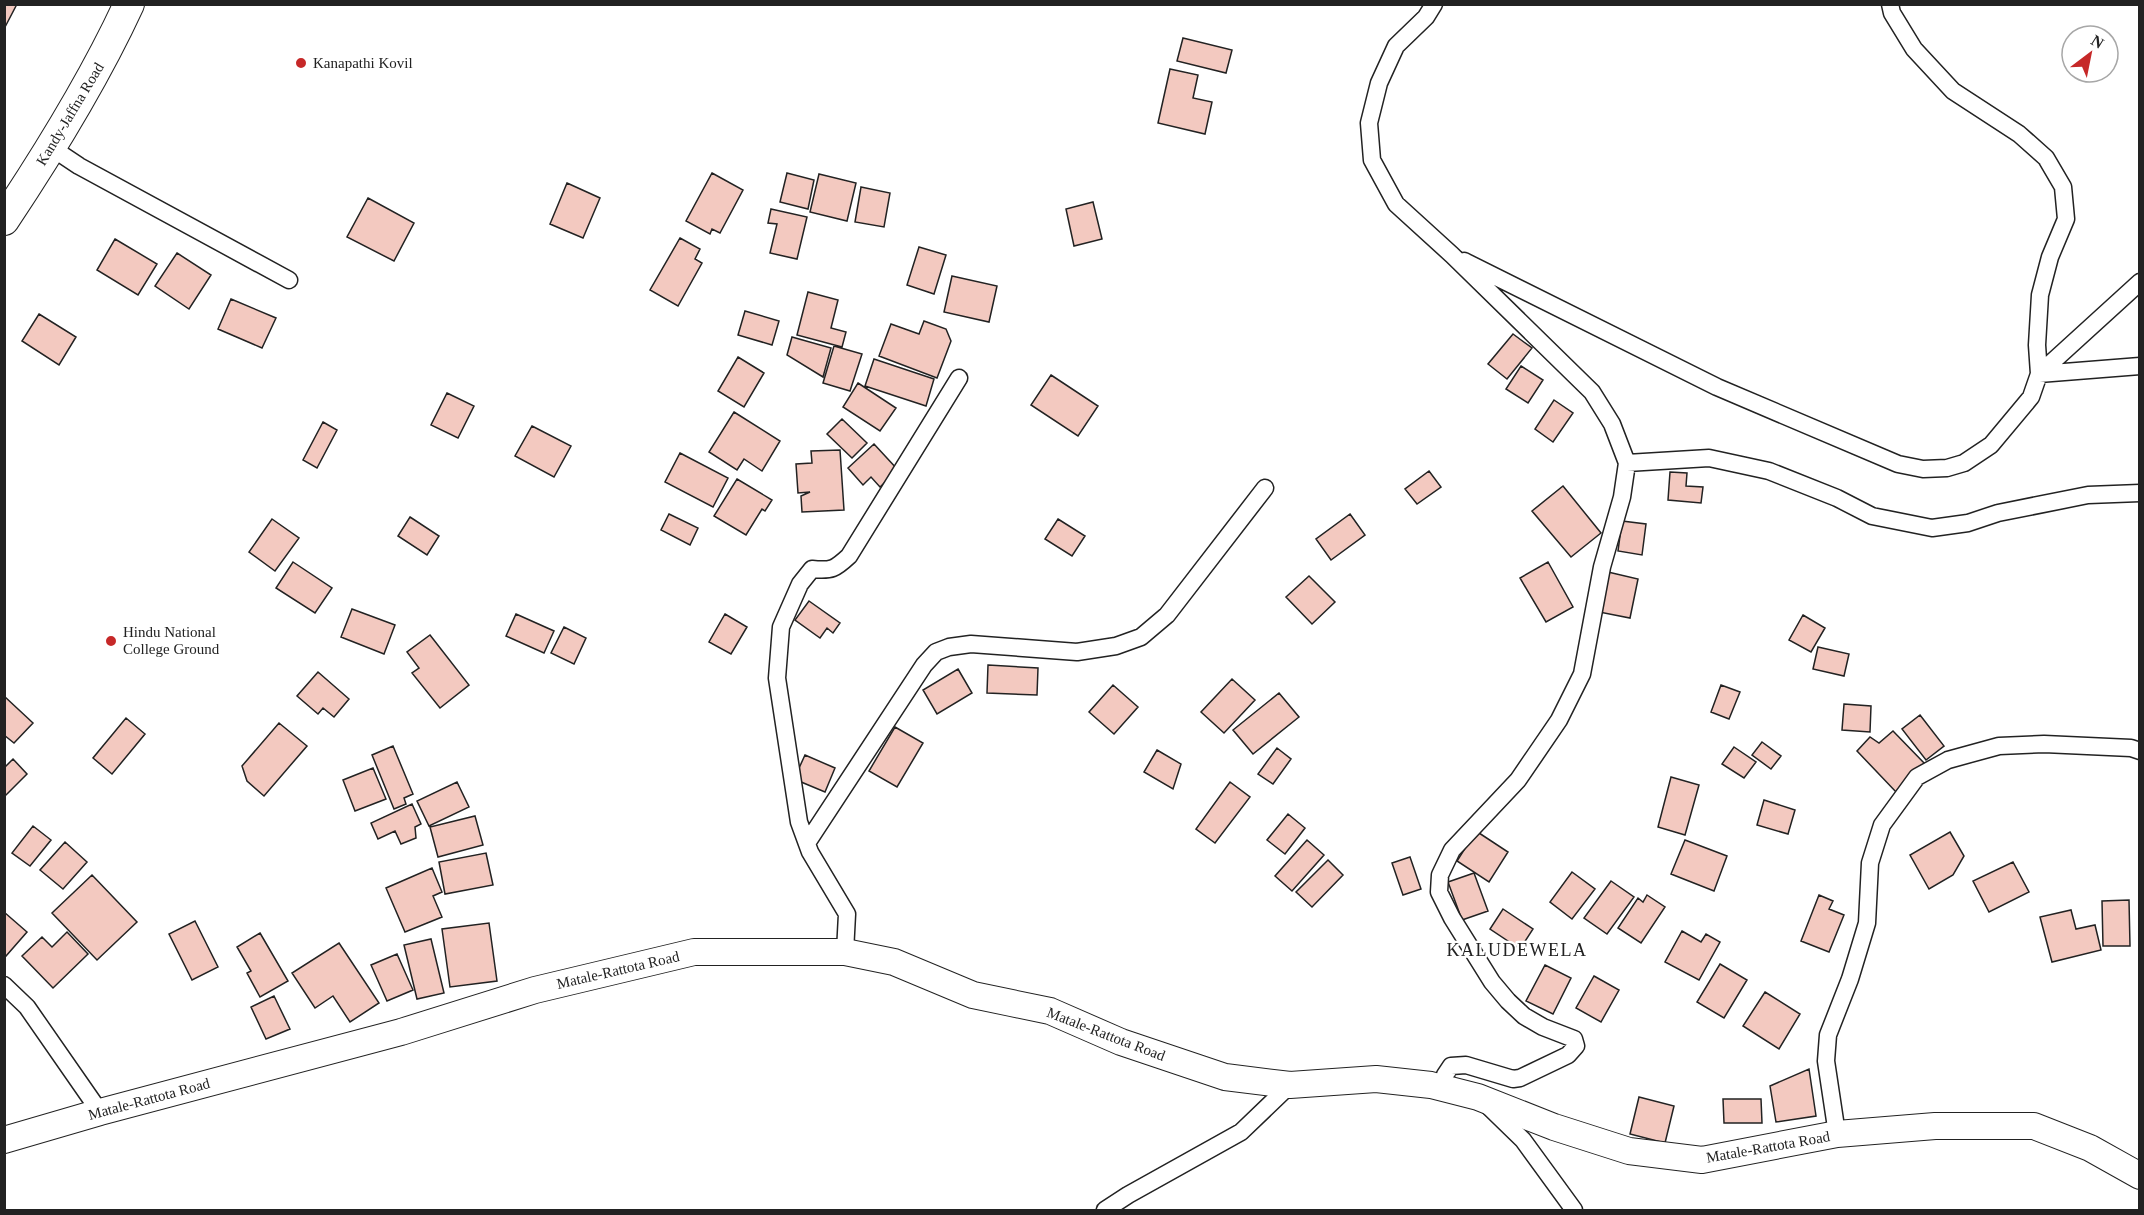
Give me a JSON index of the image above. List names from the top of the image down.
{
  "streets": {
    "highway": ["Kandy-Jaffna Road"],
    "main road": ["Matale-Rattota Road"]
  },
  "districts": ["KALUDEWELA"],
  "places": ["Kanapathi Kovil", "Hindu National College Ground"],
  "north": "top right"
}
